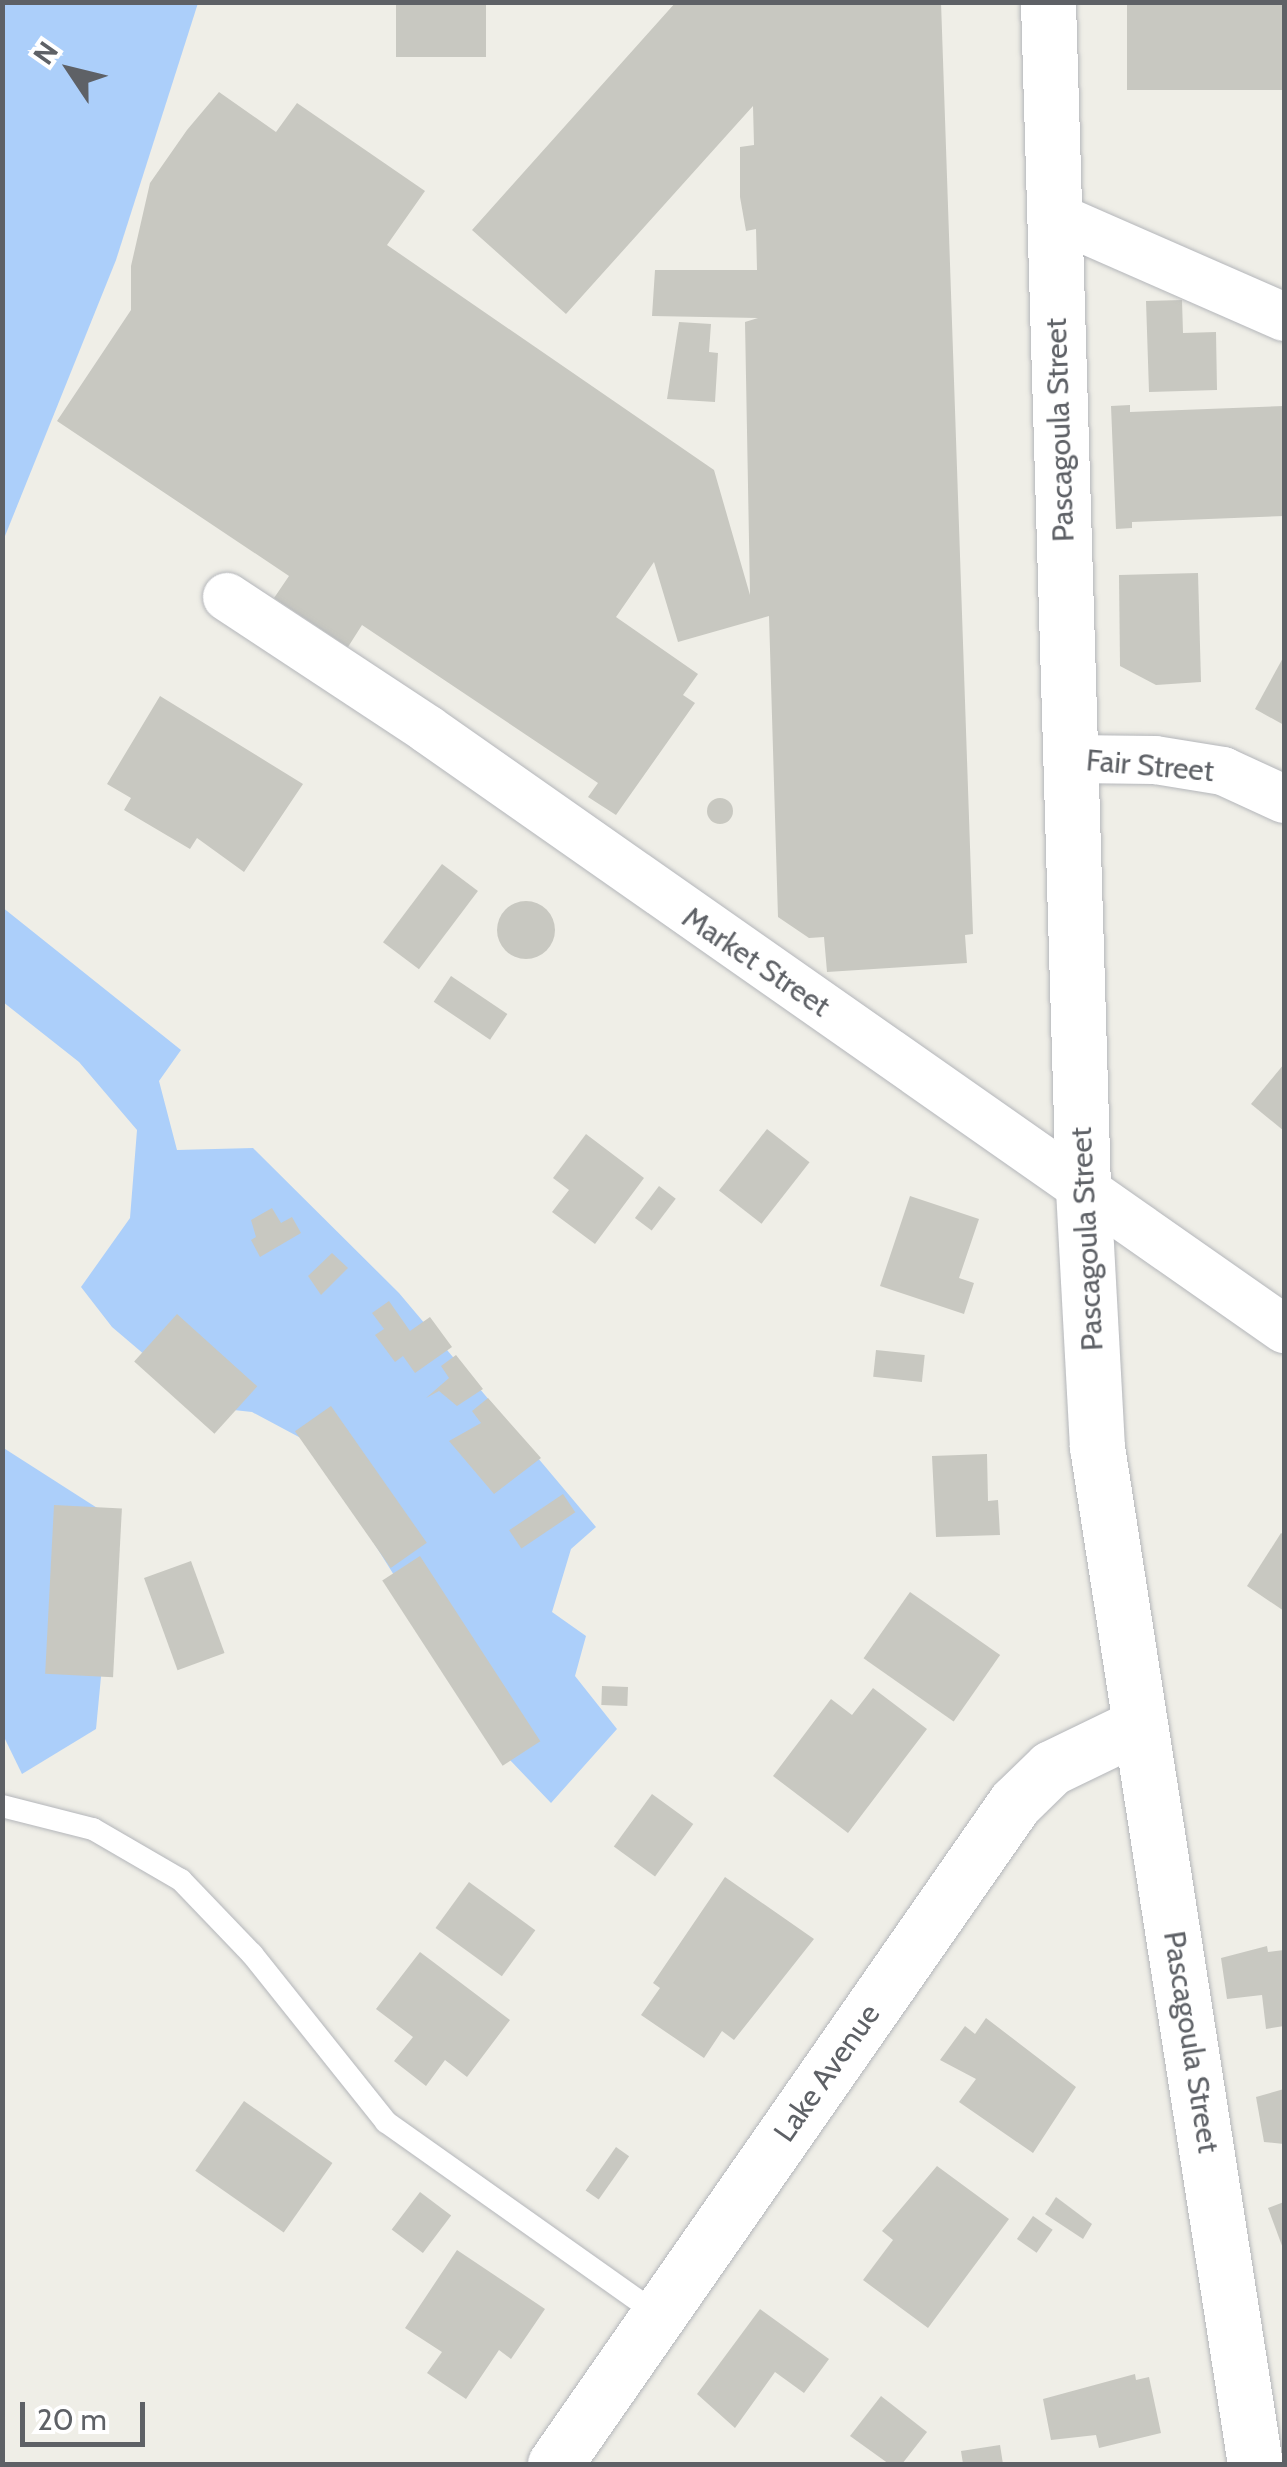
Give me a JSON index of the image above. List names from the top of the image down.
{
  "streets": {
    "street": [
      "Pascagoula Street",
      "Fair Street",
      "Market Street",
      "Lake Avenue"
    ]
  },
  "crossings": [
    ["Pascagoula Street", "Fair Street"],
    ["Pascagoula Street", "Market Street"],
    ["Pascagoula Street", "Lake Avenue"]
  ],
  "scale_bar": "20 m",
  "north": "top left"
}
